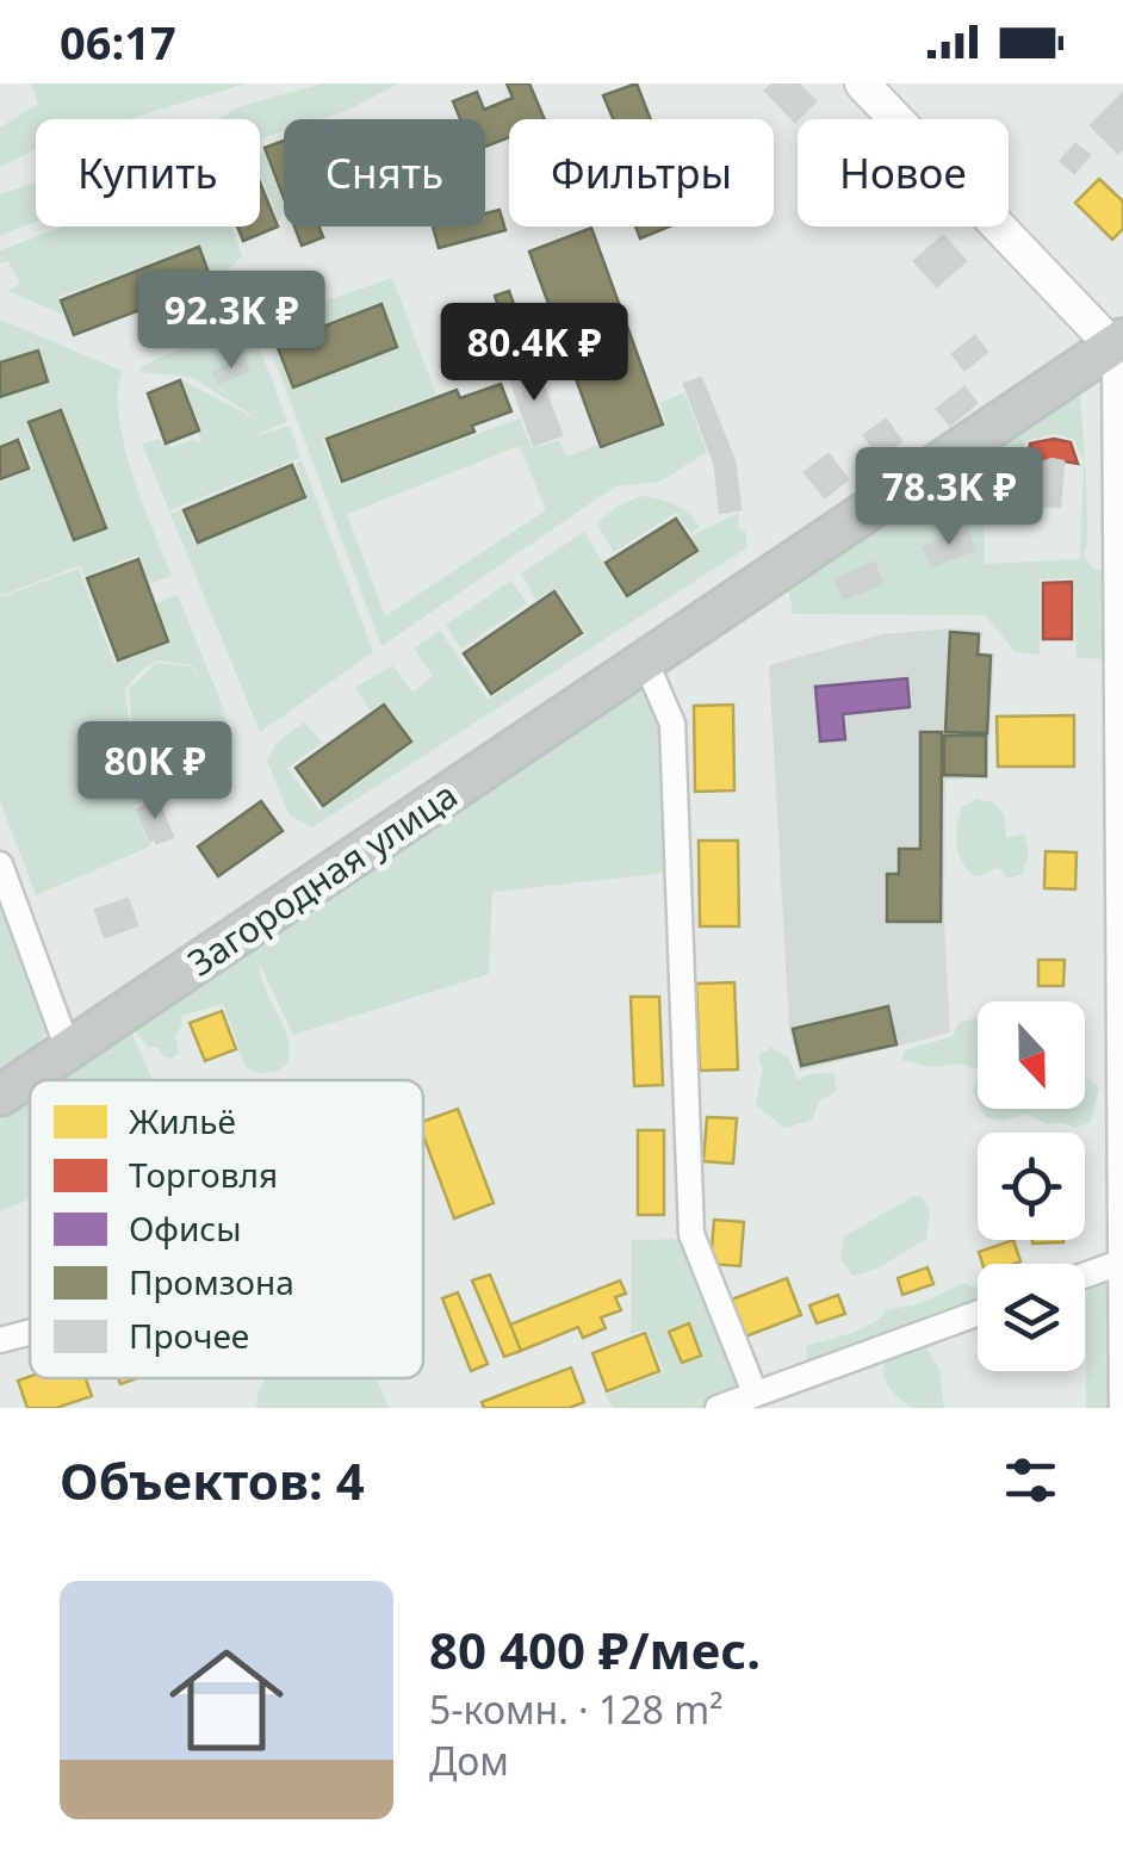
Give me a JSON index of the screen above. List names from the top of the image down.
{
  "streets": {
    "highway": ["Загородная улица"]
  },
  "legend": [
    "Жильё",
    "Торговля",
    "Офисы",
    "Промзона",
    "Прочее"
  ],
  "north": "bottom",
  "page": {
    "status": "06:17",
    "chip": [
      "Купить",
      "Снять",
      "Фильтры",
      "Новое"
    ],
    "price": [
      "92.3K ₽",
      "80.4K ₽",
      "78.3K ₽",
      "80K ₽"
    ],
    "heading": "Объектов: 4",
    "list": [
      {
        "name": "80 400 ₽/мес.",
        "note": "5-комн. · 128 m² · Дом"
      }
    ]
  }
}
